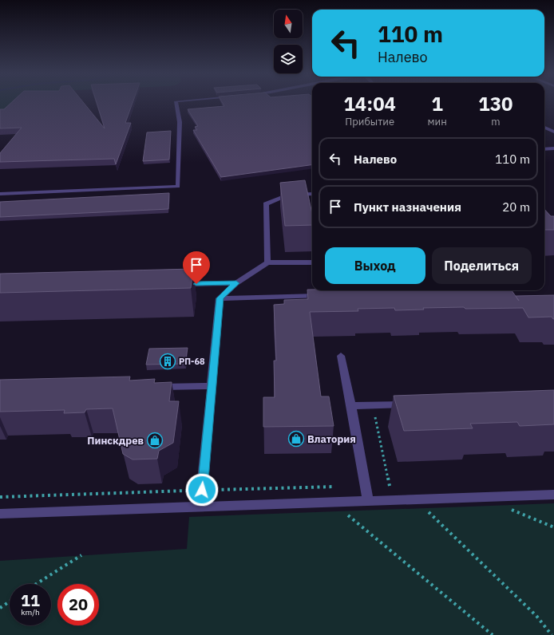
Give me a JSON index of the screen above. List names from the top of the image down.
{
  "places": {
    "building": ["РП-68"],
    "shop": ["Влатория", "Пинскдрев"]
  },
  "north": "top",
  "page": {
    "turn": ["110 m", "Налево"],
    "eta": [
      "14:04",
      "Прибытие",
      "1",
      "мин",
      "130",
      "m"
    ],
    "list": [
      {
        "name": "Налево",
        "value": "110 m"
      },
      {
        "name": "Пункт назначения",
        "value": "20 m"
      }
    ],
    "buttons": ["Выход", "Поделиться"],
    "speed": "11 km/h",
    "limit": "20"
  }
}
